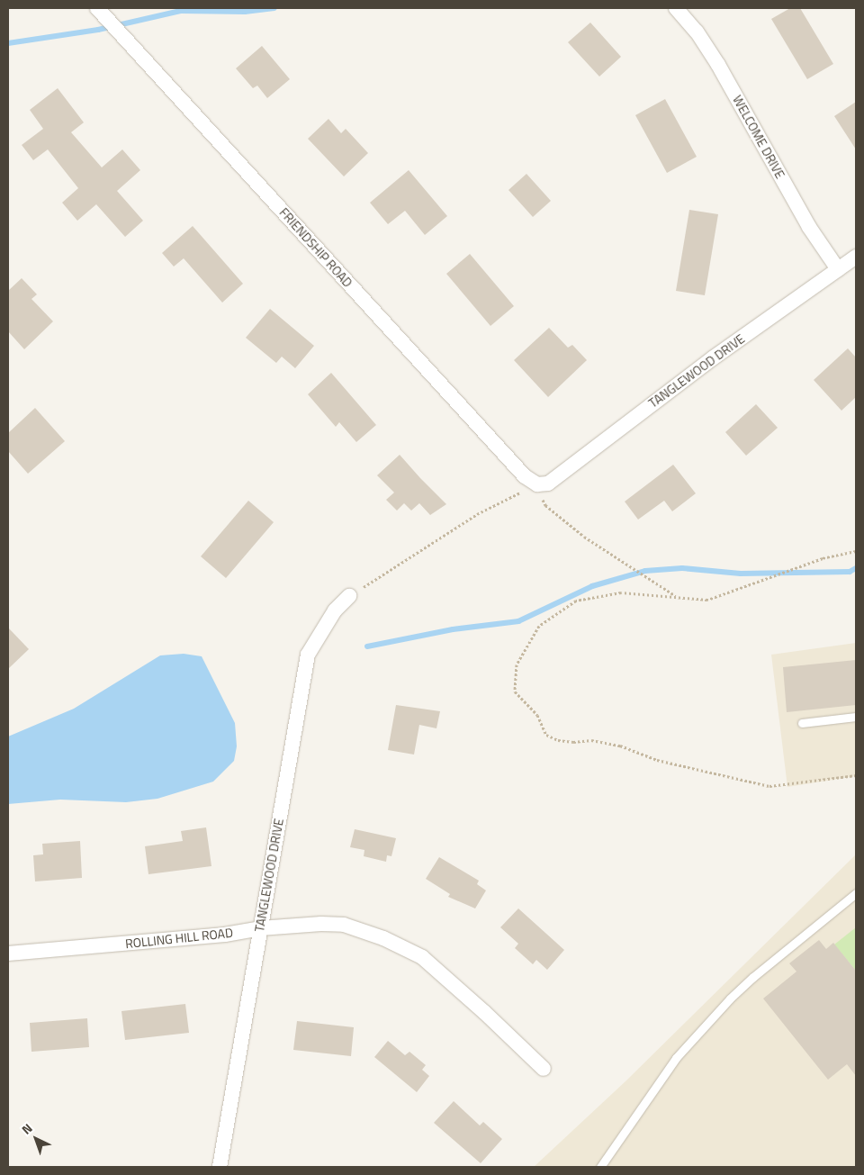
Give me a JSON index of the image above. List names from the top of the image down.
{
  "streets": {
    "street": [
      "WELCOME DRIVE",
      "FRIENDSHIP ROAD",
      "TANGLEWOOD DRIVE",
      "ROLLING HILL ROAD"
    ]
  },
  "crossings": [
    ["WELCOME DRIVE", "TANGLEWOOD DRIVE"],
    ["FRIENDSHIP ROAD", "TANGLEWOOD DRIVE"],
    ["TANGLEWOOD DRIVE", "ROLLING HILL ROAD"]
  ],
  "north": "top left"
}
